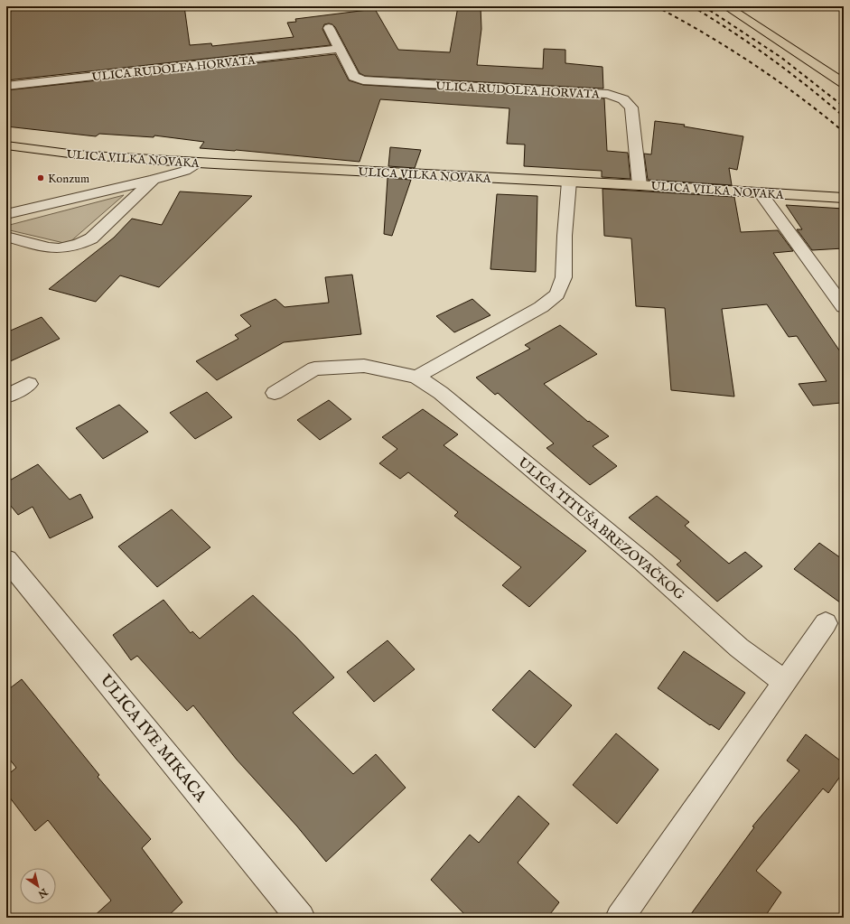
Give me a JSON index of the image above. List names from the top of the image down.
{
  "streets": {
    "main road": ["ULICA VILKA NOVAKA"],
    "street": ["ULICA RUDOLFA HORVATA", "ULICA TITUŠA BREZOVAČKOG", "ULICA IVE MIKACA"]
  },
  "crossings": [
    ["ULICA RUDOLFA HORVATA", "ULICA VILKA NOVAKA"]
  ],
  "places": ["Konzum"],
  "north": "bottom right"
}
